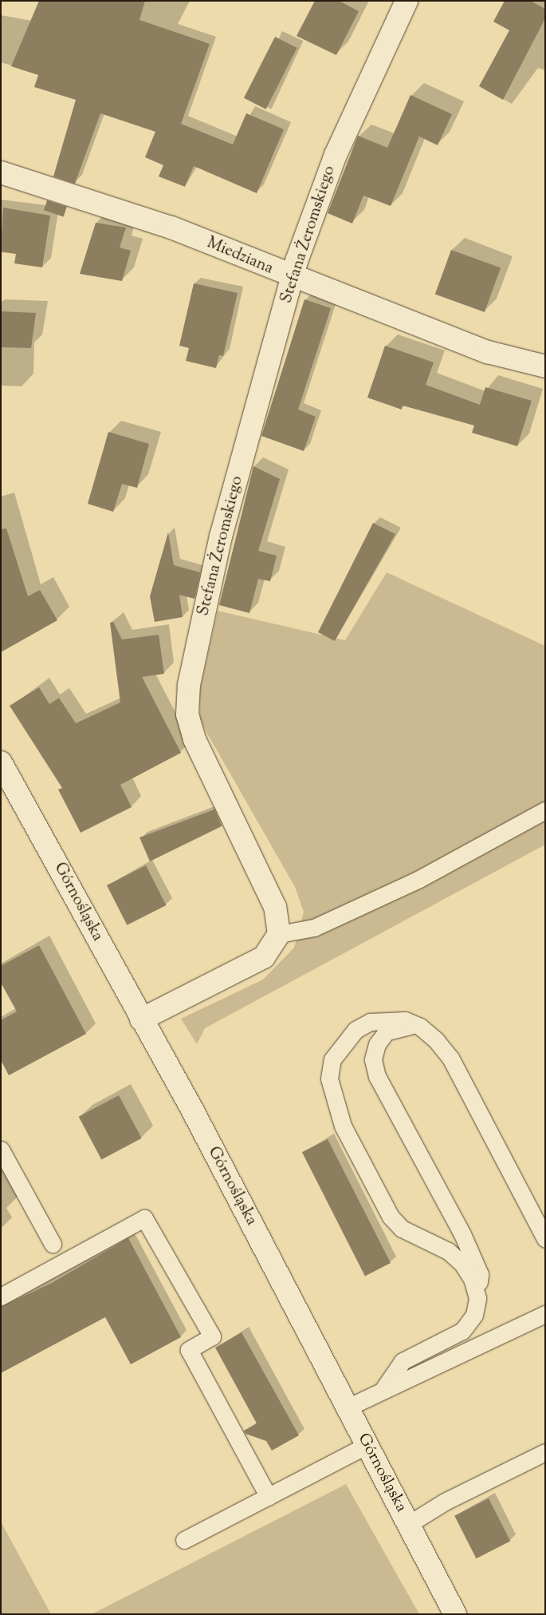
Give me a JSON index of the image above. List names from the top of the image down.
{
  "streets": {
    "street": ["Stefana Żeromskiego", "Miedziana", "Górnośląska"]
  },
  "crossings": [
    ["Stefana Żeromskiego", "Miedziana"]
  ]
}
